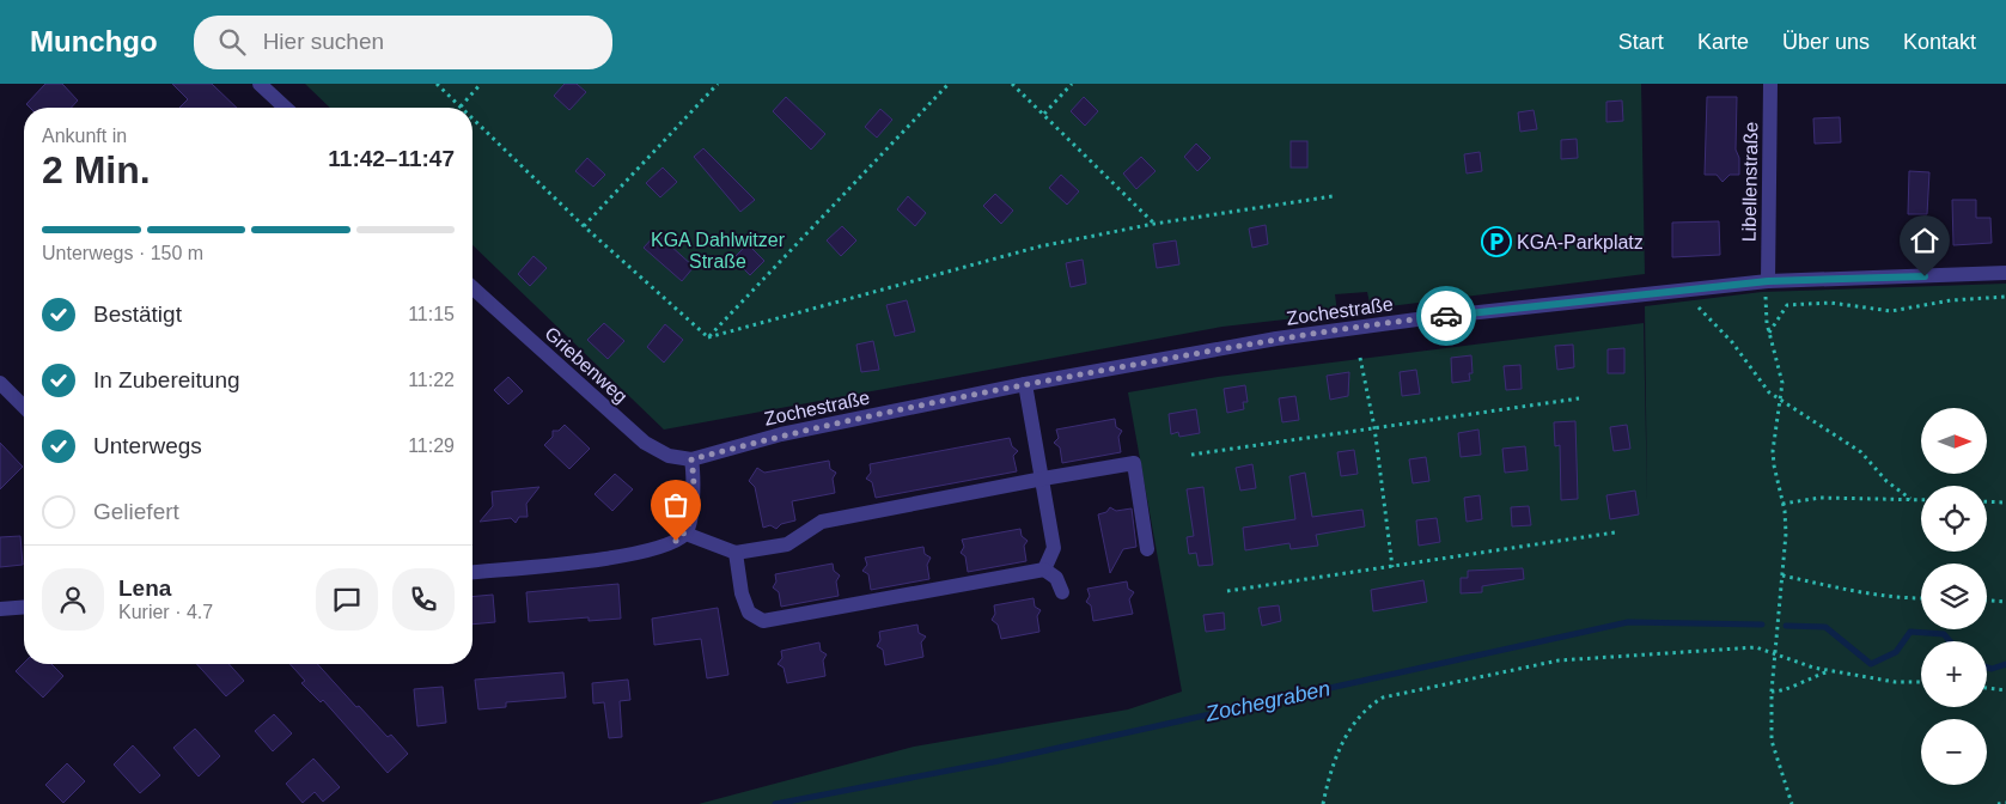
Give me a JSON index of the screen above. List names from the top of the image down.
{
  "streets": {
    "street": ["Libellenstraße", "Zochestraße", "Griebenweg"]
  },
  "crossings": [
    ["Libellenstraße", "Zochestraße"],
    ["Zochestraße", "Griebenweg"]
  ],
  "water": ["Zochegraben"],
  "parks": ["KGA Dahlwitzer Straße"],
  "places": {
    "parking": ["KGA-Parkplatz"]
  },
  "north": "right",
  "page": {
    "header": "Munchgo",
    "search": "Hier suchen",
    "nav": [
      "Start",
      "Karte",
      "Über uns",
      "Kontakt"
    ],
    "heading": ["2 Min.", "Ankunft in", "11:42–11:47"],
    "panel": ["Lena", "Kurier · 4.7"],
    "bar": "Unterwegs · 150 m",
    "list": [
      ["Bestätigt", "11:15"],
      ["In Zubereitung", "11:22"],
      ["Unterwegs", "11:29"],
      "Geliefert"
    ],
    "map_buttons": ["+", "−"]
  }
}
